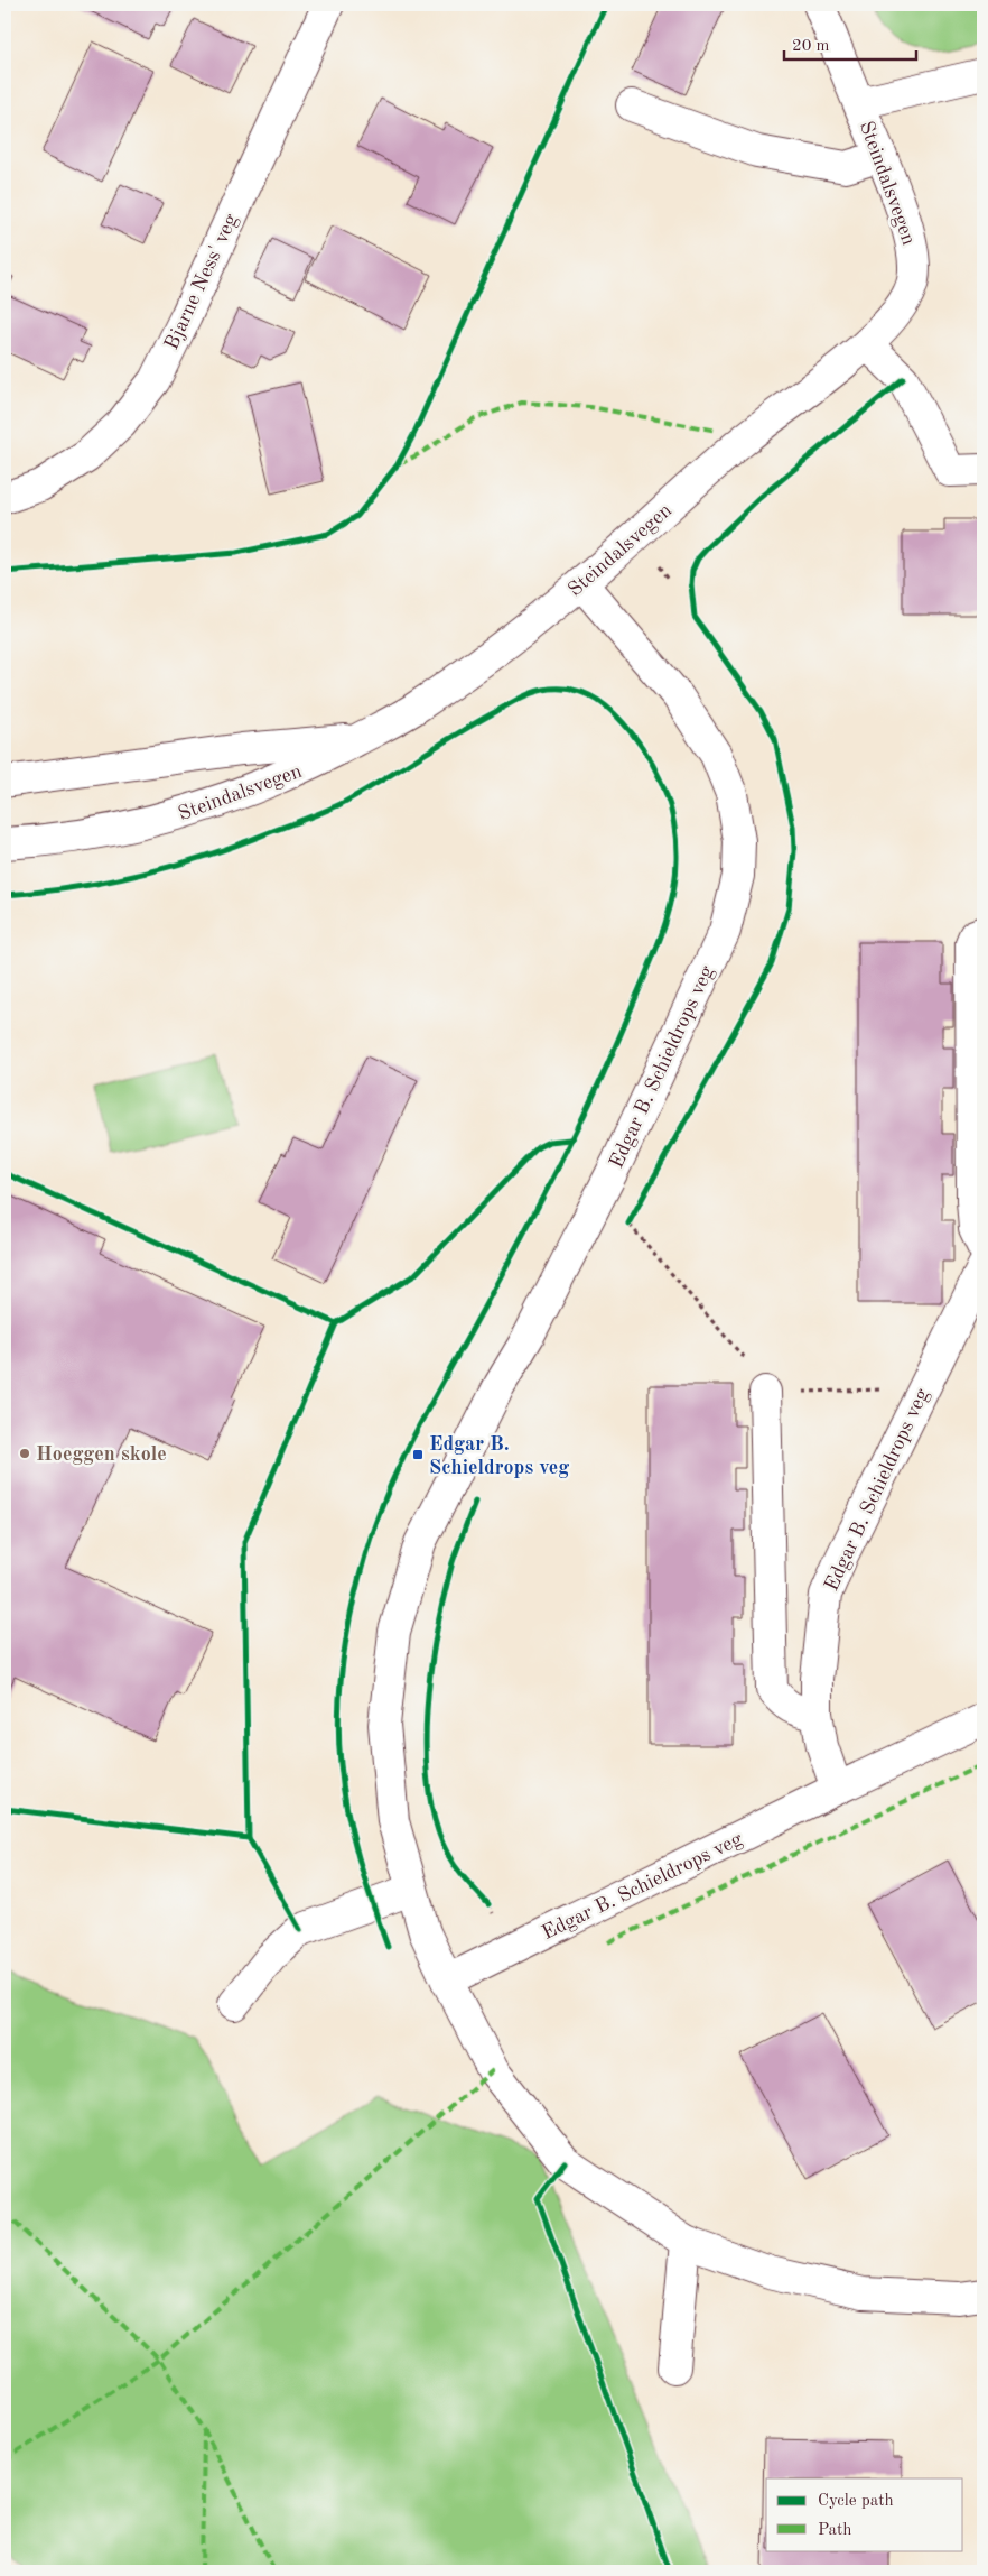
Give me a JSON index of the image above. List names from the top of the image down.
{
  "streets": {
    "street": ["Steindalsvegen", "Bjarne Ness' veg", "Edgar B. Schieldrops veg"]
  },
  "crossings": [
    ["Steindalsvegen", "Edgar B. Schieldrops veg"]
  ],
  "places": {
    "other": ["Hoeggen skole"],
    "transit": ["Edgar B. Schieldrops veg"]
  },
  "legend": ["Cycle path", "Path"],
  "scale_bar": "20 m"
}
